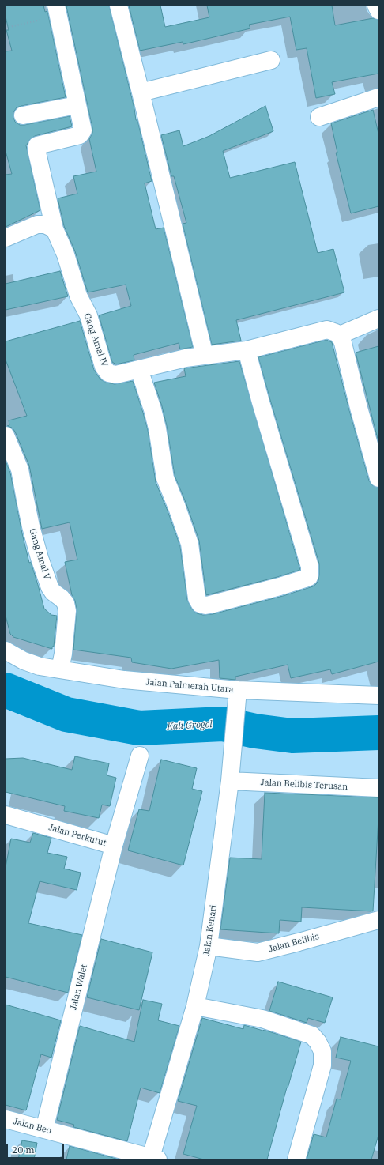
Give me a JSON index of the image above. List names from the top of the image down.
{
  "streets": {
    "street": [
      "Gang Amal IV",
      "Gang Amal V",
      "Jalan Palmerah Utara",
      "Jalan Belibis Terusan",
      "Jalan Perkutut",
      "Jalan Kenari",
      "Jalan Belibis",
      "Jalan Walet",
      "Jalan Beo"
    ]
  },
  "crossings": [
    ["Gang Amal V", "Jalan Palmerah Utara"],
    ["Jalan Palmerah Utara", "Jalan Kenari"],
    ["Jalan Belibis Terusan", "Jalan Kenari"],
    ["Jalan Perkutut", "Jalan Walet"],
    ["Jalan Kenari", "Jalan Belibis"],
    ["Jalan Kenari", "Jalan Beo"],
    ["Jalan Walet", "Jalan Beo"]
  ],
  "water": ["Kali Grogol"],
  "scale_bar": "20 m"
}
